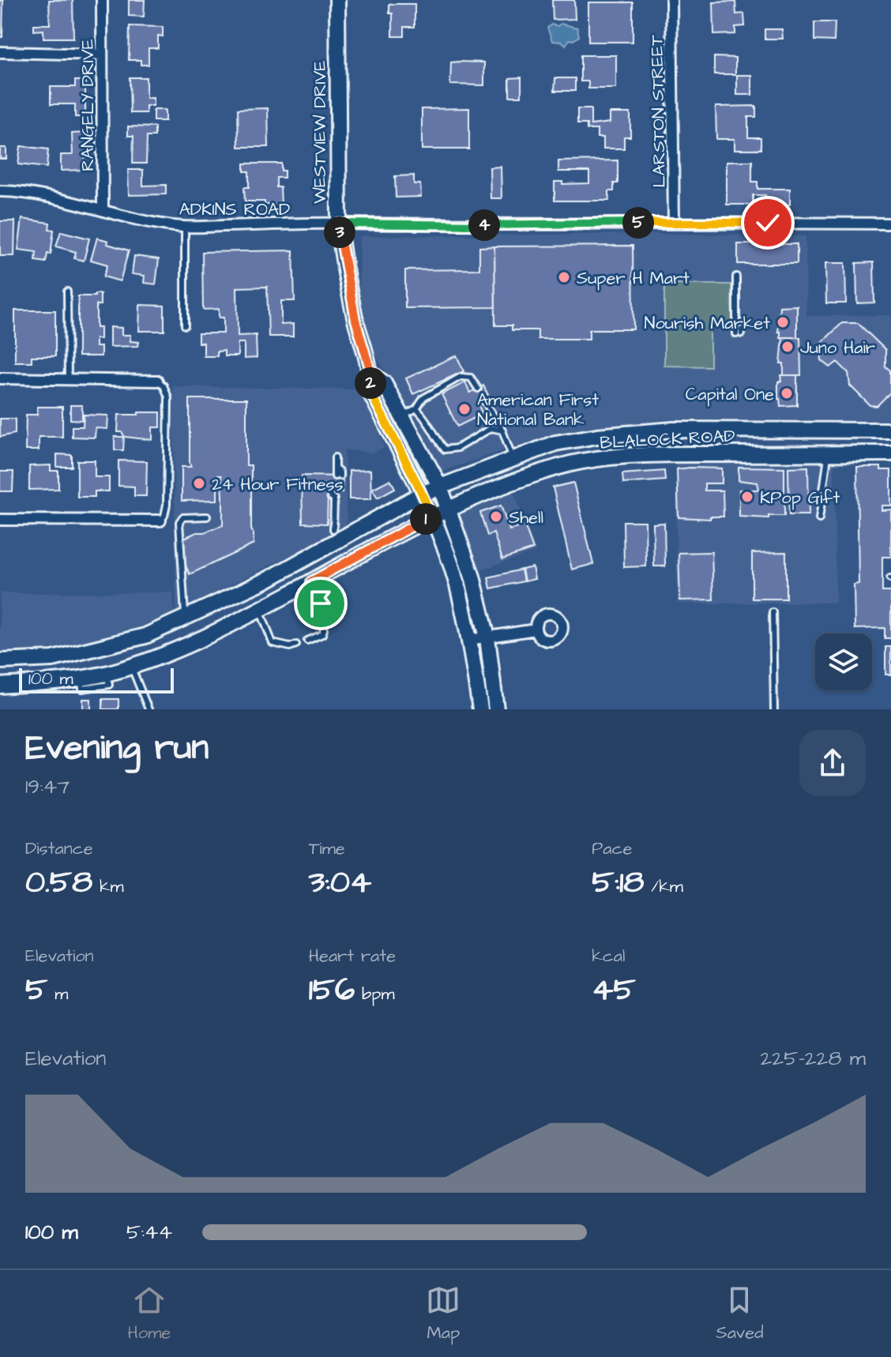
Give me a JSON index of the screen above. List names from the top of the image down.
{
  "streets": {
    "main road": ["WESTVIEW DRIVE", "BLALOCK ROAD"],
    "street": ["RANGELY DRIVE", "LARSTON STREET", "ADKINS ROAD"]
  },
  "crossings": [
    ["RANGELY DRIVE", "ADKINS ROAD"],
    ["LARSTON STREET", "ADKINS ROAD"],
    ["WESTVIEW DRIVE", "ADKINS ROAD"],
    ["WESTVIEW DRIVE", "BLALOCK ROAD"]
  ],
  "places": [
    "Super H Mart",
    "Nourish Market",
    "Juno Hair",
    "Capital One",
    "American First National Bank",
    "24 Hour Fitness",
    "KPop Gift",
    "Shell"
  ],
  "scale_bar": "100 m",
  "page": {
    "pins": [
      "5",
      "4",
      "3",
      "2",
      "1"
    ],
    "scale": "100 m",
    "heading": ["Evening run", "19:47"],
    "stats": [
      ["Distance", "0.58 km"],
      ["Time", "3:04"],
      ["Pace", "5:18 /km"],
      ["Elevation", "5 m"],
      ["Heart rate", "156 bpm"],
      ["kcal", "45"]
    ],
    "chart": ["Elevation", "225–228 m"],
    "list": [
      {
        "name": "100 m",
        "note": "5:44"
      }
    ],
    "tabs": ["Home", "Map", "Saved"]
  }
}
